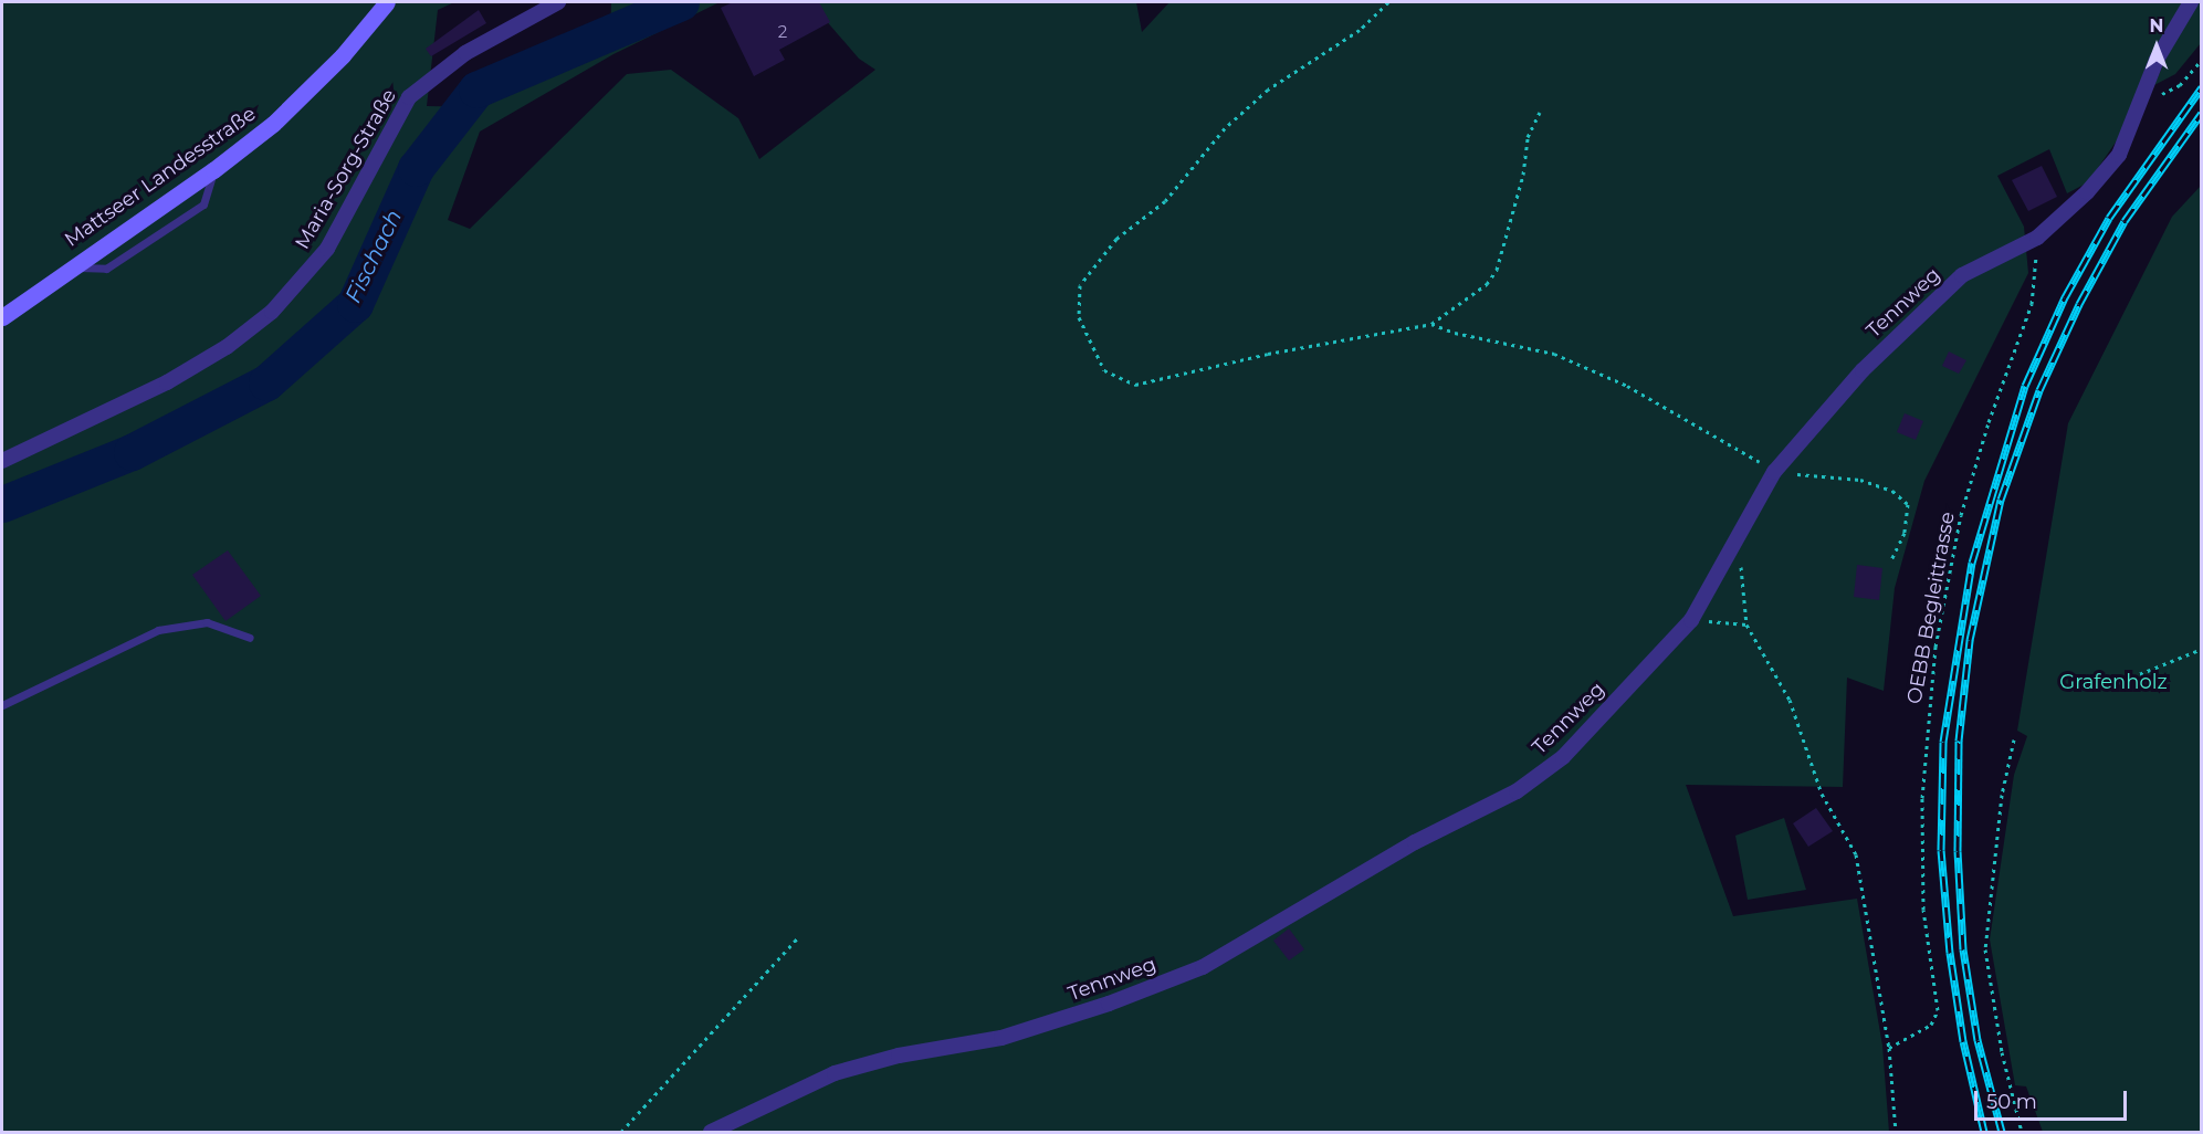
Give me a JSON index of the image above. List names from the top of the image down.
{
  "streets": {
    "main road": ["Mattseer Landesstraße"],
    "street": ["Maria-Sorg-Straße", "Tennweg"],
    "path": ["OEBB Begleittrasse"]
  },
  "crossings": [
    ["Tennweg", "OEBB Begleittrasse"]
  ],
  "water": ["Fischach"],
  "parks": ["Grafenholz"],
  "house_numbers": ["2"],
  "scale_bar": "50 m",
  "north": "top"
}
